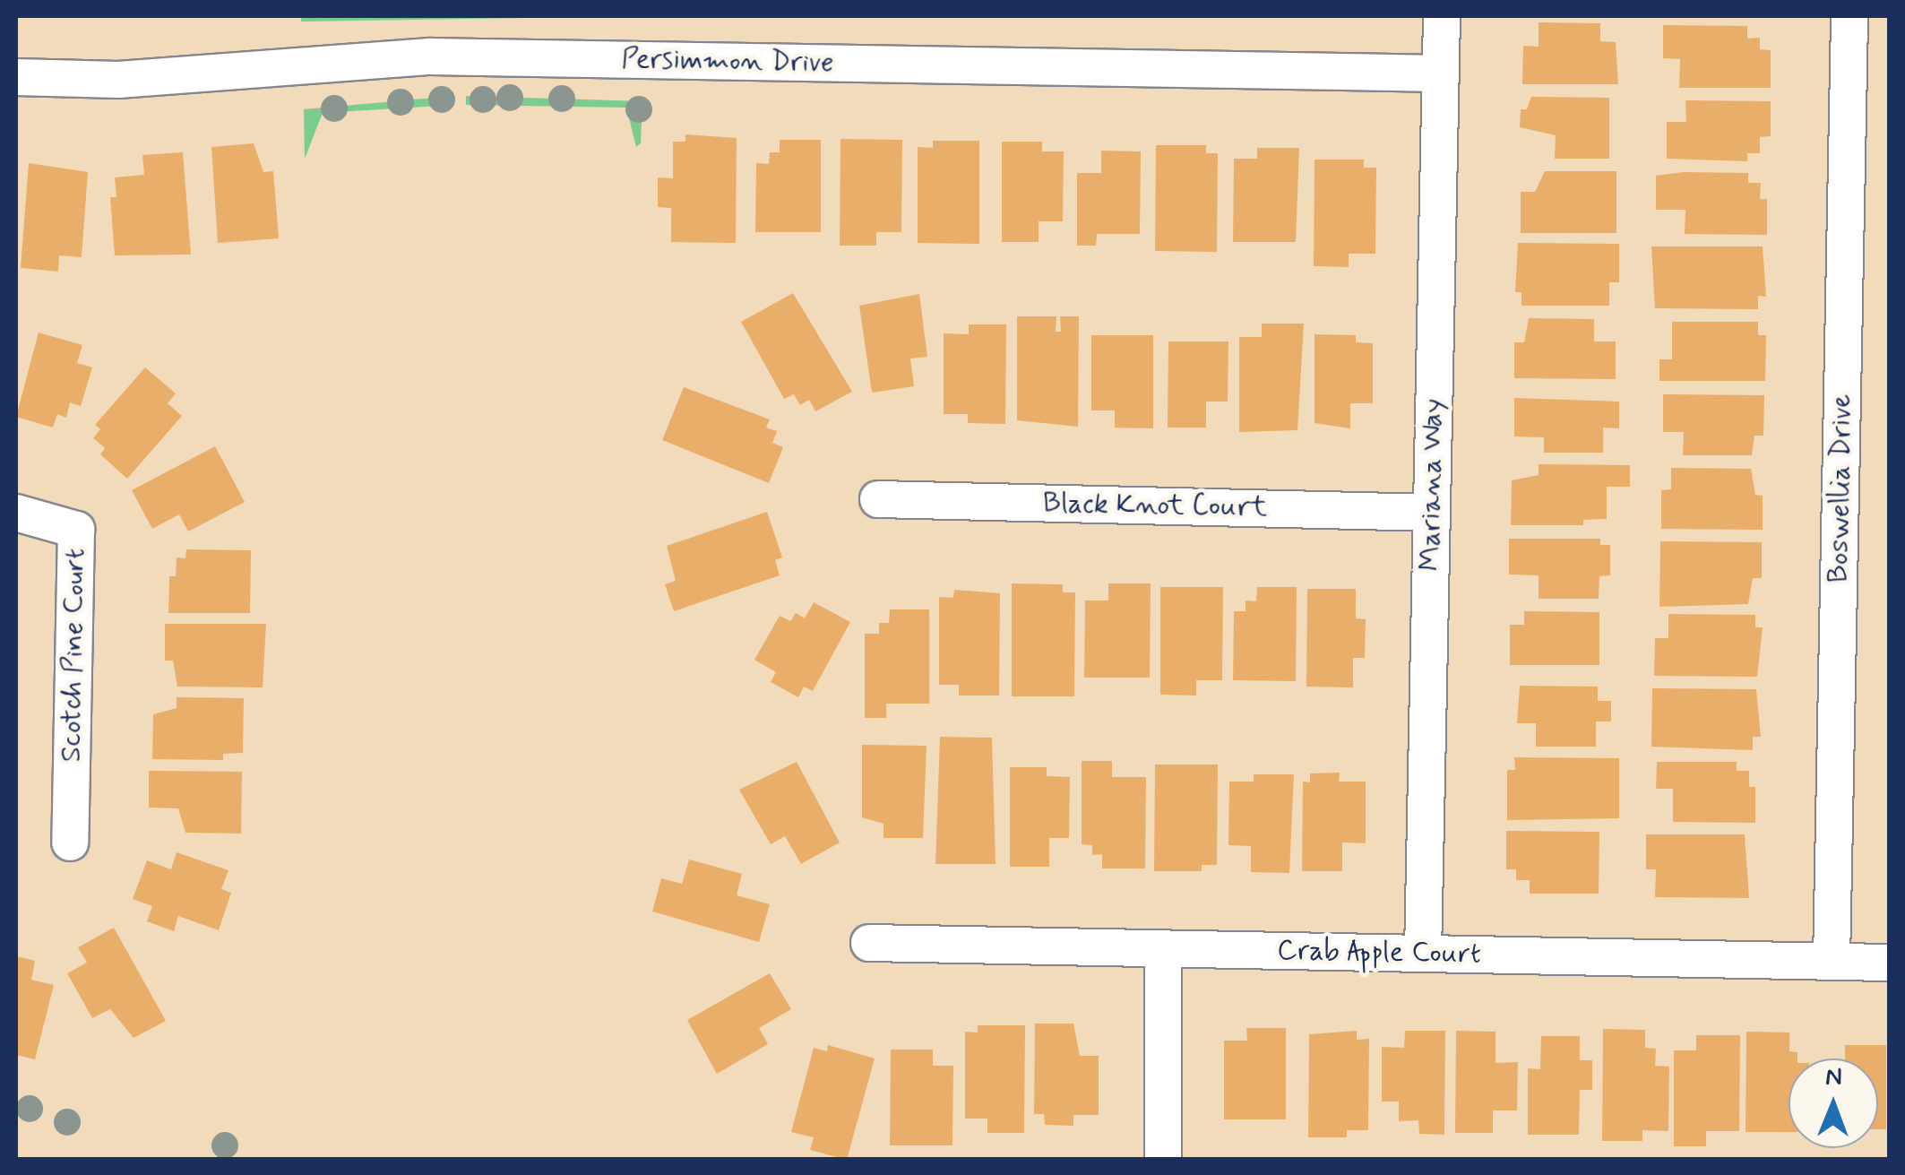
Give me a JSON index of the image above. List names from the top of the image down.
{
  "streets": {
    "street": [
      "Persimmon Drive",
      "Mariana Way",
      "Boswellia Drive",
      "Black Knot Court",
      "Scotch Pine Court",
      "Crab Apple Court"
    ]
  },
  "crossings": [
    ["Persimmon Drive", "Mariana Way"],
    ["Mariana Way", "Black Knot Court"],
    ["Mariana Way", "Crab Apple Court"],
    ["Boswellia Drive", "Crab Apple Court"]
  ],
  "north": "top"
}
